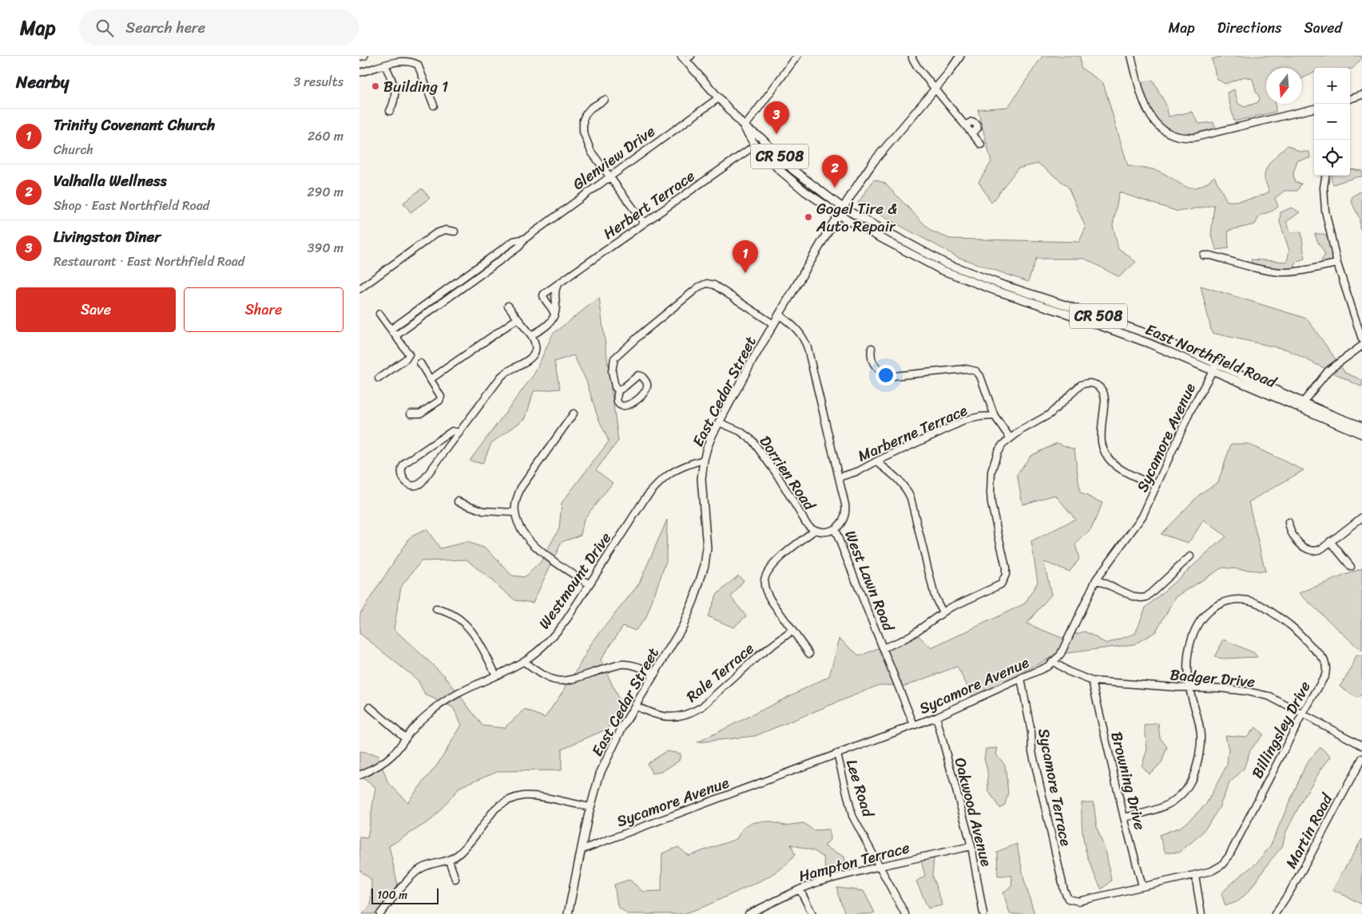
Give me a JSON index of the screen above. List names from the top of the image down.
{
  "streets": {
    "main road": ["CR 508", "East Northfield Road", "East Cedar Street"],
    "street": [
      "Glenview Drive",
      "Herbert Terrace",
      "Marberne Terrace",
      "Sycamore Avenue",
      "Dorrien Road",
      "Westmount Drive",
      "West Lawn Road",
      "Rale Terrace",
      "Badger Drive",
      "Billingsley Drive",
      "Browning Drive",
      "Sycamore Terrace",
      "Lee Road",
      "Oakwood Avenue",
      "Martin Road",
      "Hampton Terrace"
    ]
  },
  "crossings": [
    ["CR 508", "Glenview Drive"],
    ["CR 508", "East Northfield Road"],
    ["Glenview Drive", "East Northfield Road"],
    ["Herbert Terrace", "East Northfield Road"],
    ["East Northfield Road", "East Cedar Street"],
    ["East Northfield Road", "Sycamore Avenue"],
    ["East Cedar Street", "Sycamore Avenue"],
    ["East Cedar Street", "Dorrien Road"],
    ["East Cedar Street", "Westmount Drive"],
    ["East Cedar Street", "West Lawn Road"],
    ["East Cedar Street", "Rale Terrace"],
    ["Marberne Terrace", "West Lawn Road"],
    ["Sycamore Avenue", "West Lawn Road"],
    ["Sycamore Avenue", "Badger Drive"],
    ["Sycamore Avenue", "Sycamore Terrace"],
    ["Sycamore Avenue", "Lee Road"],
    ["Sycamore Avenue", "Oakwood Avenue"],
    ["Dorrien Road", "West Lawn Road"],
    ["Badger Drive", "Billingsley Drive"],
    ["Badger Drive", "Browning Drive"],
    ["Billingsley Drive", "Browning Drive"],
    ["Billingsley Drive", "Sycamore Terrace"],
    ["Lee Road", "Hampton Terrace"],
    ["Oakwood Avenue", "Hampton Terrace"]
  ],
  "places": ["Building 1", "Gogel Tire & Auto Repair"],
  "scale_bar": "100 m",
  "north": "bottom",
  "page": {
    "header": "Map",
    "search": "Search here",
    "nav": ["Map", "Directions", "Saved"],
    "heading": ["Nearby", "3 results"],
    "map_buttons": ["+", "−"],
    "pins": ["3", "2", "1"],
    "list": [
      {
        "mark": "1",
        "name": "Trinity Covenant Church",
        "note": "Church",
        "value": "260 m"
      },
      {
        "mark": "2",
        "name": "Valhalla Wellness",
        "note": "Shop · East Northfield Road",
        "value": "290 m"
      },
      {
        "mark": "3",
        "name": "Livingston Diner",
        "note": "Restaurant · East Northfield Road",
        "value": "390 m"
      }
    ],
    "buttons": ["Save", "Share"],
    "scale": "100 m"
  }
}
